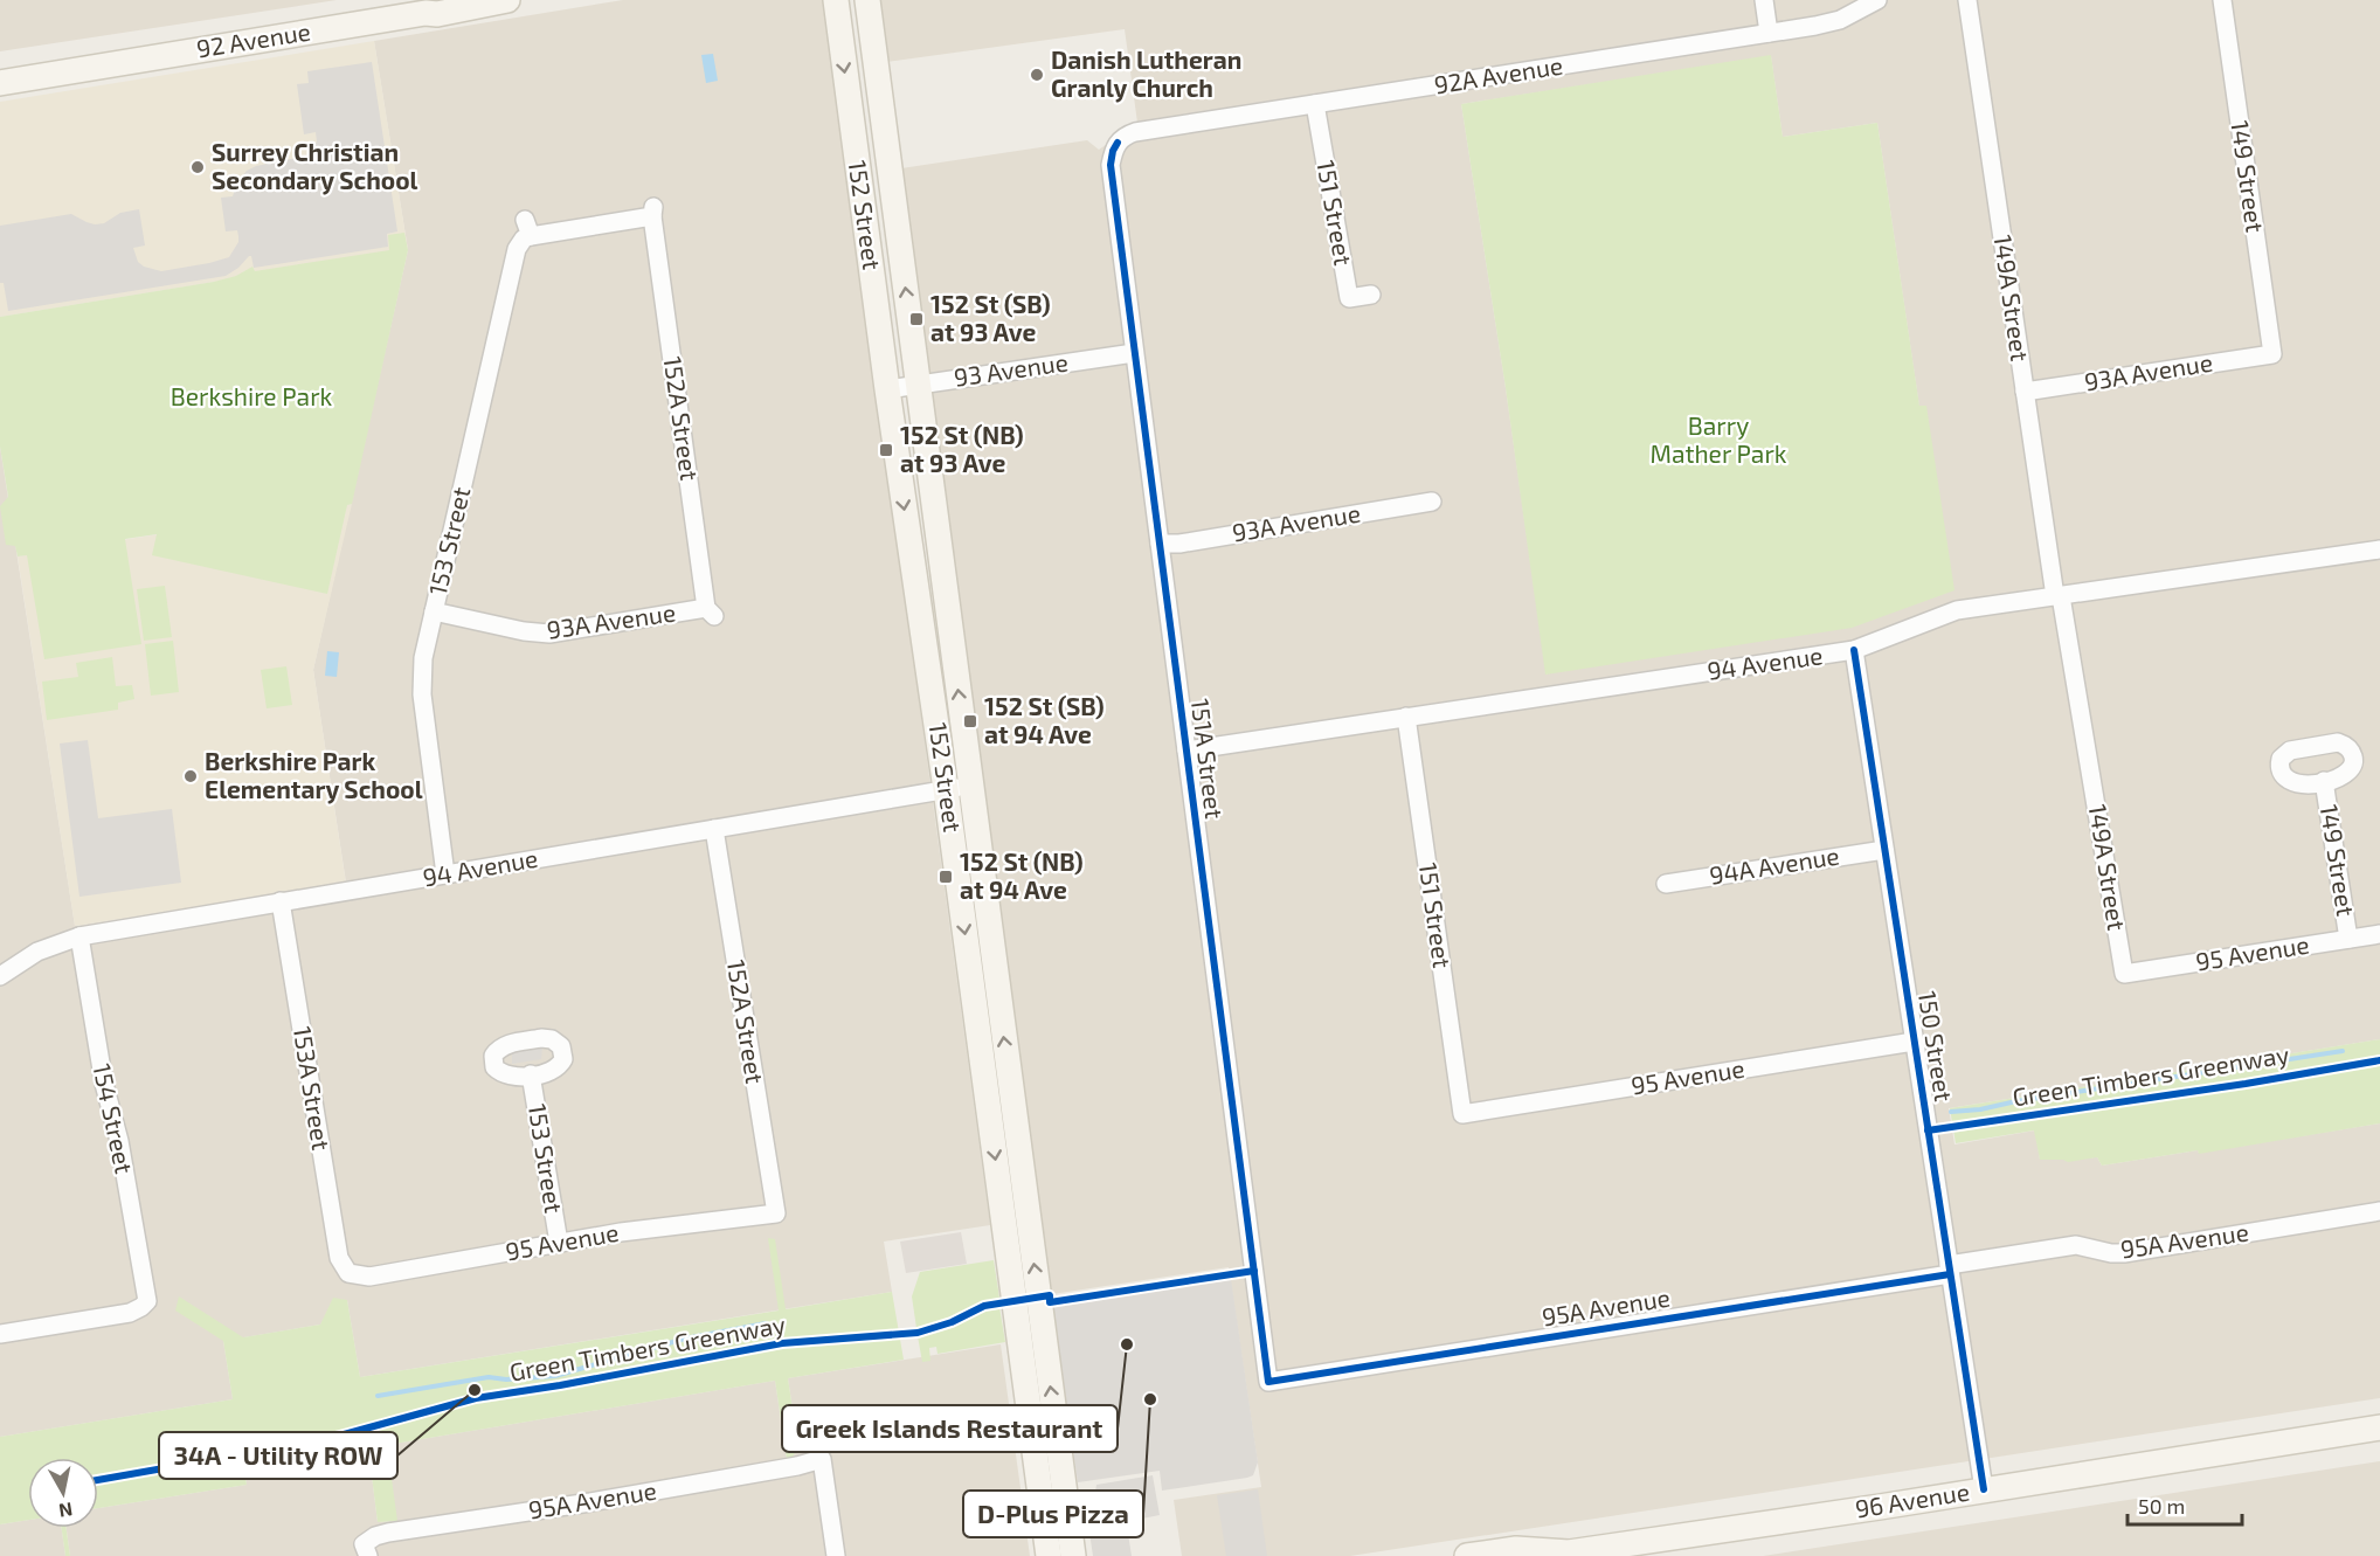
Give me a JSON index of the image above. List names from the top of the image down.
{
  "streets": {
    "main road": ["92 Avenue", "152 Street", "96 Avenue"],
    "street": [
      "92A Avenue",
      "149 Street",
      "151 Street",
      "149A Street",
      "93 Avenue",
      "93A Avenue",
      "152A Street",
      "153 Street",
      "94 Avenue",
      "151A Street",
      "94A Avenue",
      "95 Avenue",
      "150 Street",
      "153A Street",
      "154 Street",
      "95A Avenue"
    ],
    "cycle path": ["Green Timbers Greenway"]
  },
  "crossings": [
    ["92A Avenue", "151 Street"],
    ["92A Avenue", "151A Street"],
    ["149 Street", "93A Avenue"],
    ["149 Street", "95 Avenue"],
    ["151 Street", "94 Avenue"],
    ["151 Street", "95 Avenue"],
    ["152 Street", "93 Avenue"],
    ["152 Street", "94 Avenue"],
    ["149A Street", "93A Avenue"],
    ["149A Street", "94 Avenue"],
    ["149A Street", "95 Avenue"],
    ["93 Avenue", "151A Street"],
    ["93A Avenue", "152A Street"],
    ["93A Avenue", "153 Street"],
    ["93A Avenue", "151A Street"],
    ["152A Street", "153 Street"],
    ["152A Street", "94 Avenue"],
    ["152A Street", "95 Avenue"],
    ["153 Street", "94 Avenue"],
    ["153 Street", "95 Avenue"],
    ["94 Avenue", "151A Street"],
    ["94 Avenue", "150 Street"],
    ["94 Avenue", "153A Street"],
    ["94 Avenue", "154 Street"],
    ["151A Street", "95A Avenue"],
    ["94A Avenue", "150 Street"],
    ["95 Avenue", "150 Street"],
    ["95 Avenue", "153A Street"],
    ["150 Street", "95A Avenue"],
    ["150 Street", "96 Avenue"]
  ],
  "parks": ["Berkshire Park", "Barry Mather Park"],
  "places": {
    "other": [
      "Danish Lutheran Granly Church",
      "Surrey Christian Secondary School",
      "Berkshire Park Elementary School",
      "Greek Islands Restaurant",
      "34A - Utility ROW",
      "D-Plus Pizza"
    ],
    "transit": [
      "152 St (SB) at 93 Ave",
      "152 St (NB) at 93 Ave",
      "152 St (SB) at 94 Ave",
      "152 St (NB) at 94 Ave"
    ]
  },
  "scale_bar": "50 m",
  "north": "bottom"
}
